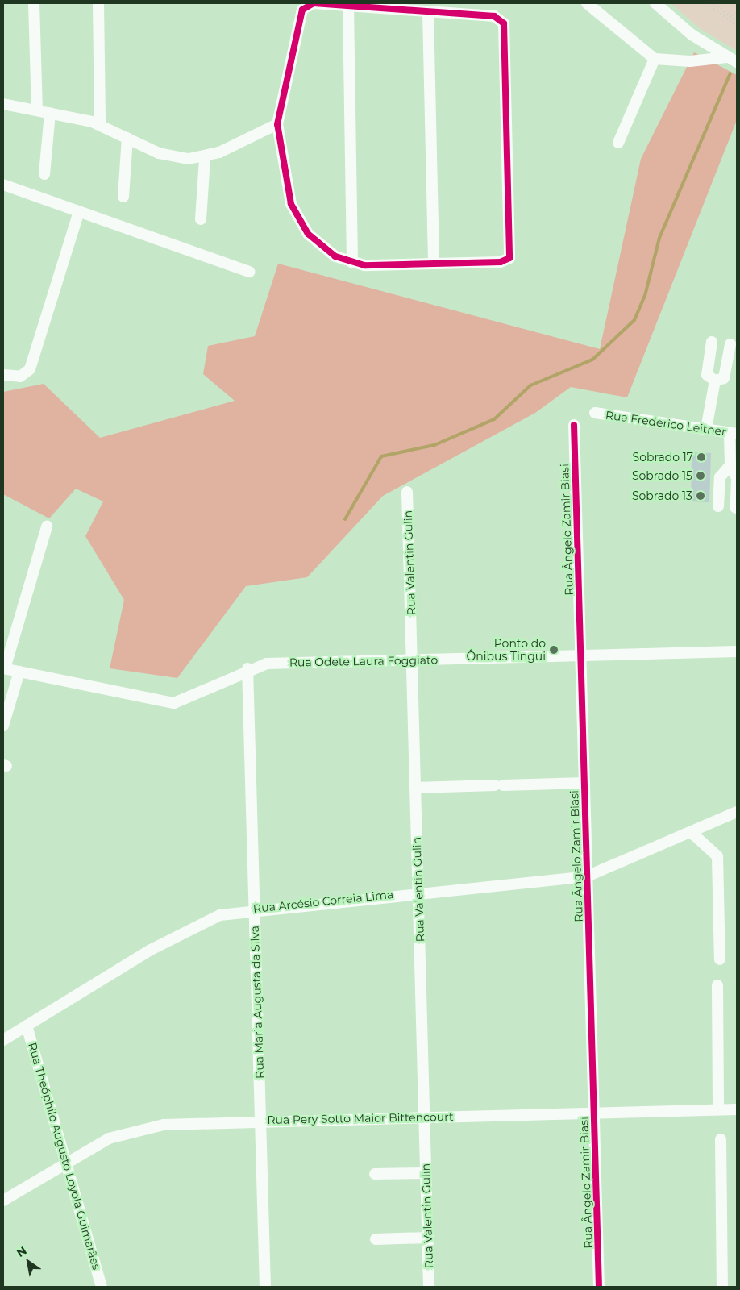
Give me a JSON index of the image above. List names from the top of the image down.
{
  "streets": {
    "street": [
      "Rua Frederico Leitner",
      "Rua Ângelo Zamir Biasi",
      "Rua Valentin Gulin",
      "Rua Odete Laura Foggiato",
      "Rua Arcésio Correia Lima",
      "Rua Maria Augusta da Silva",
      "Rua Pery Sotto Maior Bittencourt",
      "Rua Theóphilo Augusto Loyola Guimarães"
    ]
  },
  "crossings": [
    ["Rua Ângelo Zamir Biasi", "Rua Odete Laura Foggiato"],
    ["Rua Ângelo Zamir Biasi", "Rua Arcésio Correia Lima"],
    ["Rua Ângelo Zamir Biasi", "Rua Pery Sotto Maior Bittencourt"],
    ["Rua Valentin Gulin", "Rua Odete Laura Foggiato"],
    ["Rua Valentin Gulin", "Rua Arcésio Correia Lima"],
    ["Rua Valentin Gulin", "Rua Pery Sotto Maior Bittencourt"],
    ["Rua Odete Laura Foggiato", "Rua Maria Augusta da Silva"],
    ["Rua Arcésio Correia Lima", "Rua Maria Augusta da Silva"],
    ["Rua Arcésio Correia Lima", "Rua Theóphilo Augusto Loyola Guimarães"],
    ["Rua Maria Augusta da Silva", "Rua Pery Sotto Maior Bittencourt"],
    ["Rua Pery Sotto Maior Bittencourt", "Rua Theóphilo Augusto Loyola Guimarães"]
  ],
  "places": [
    "Sobrado 17",
    "Sobrado 15",
    "Sobrado 13",
    "Ponto do Ônibus Tingui"
  ],
  "north": "top left"
}
